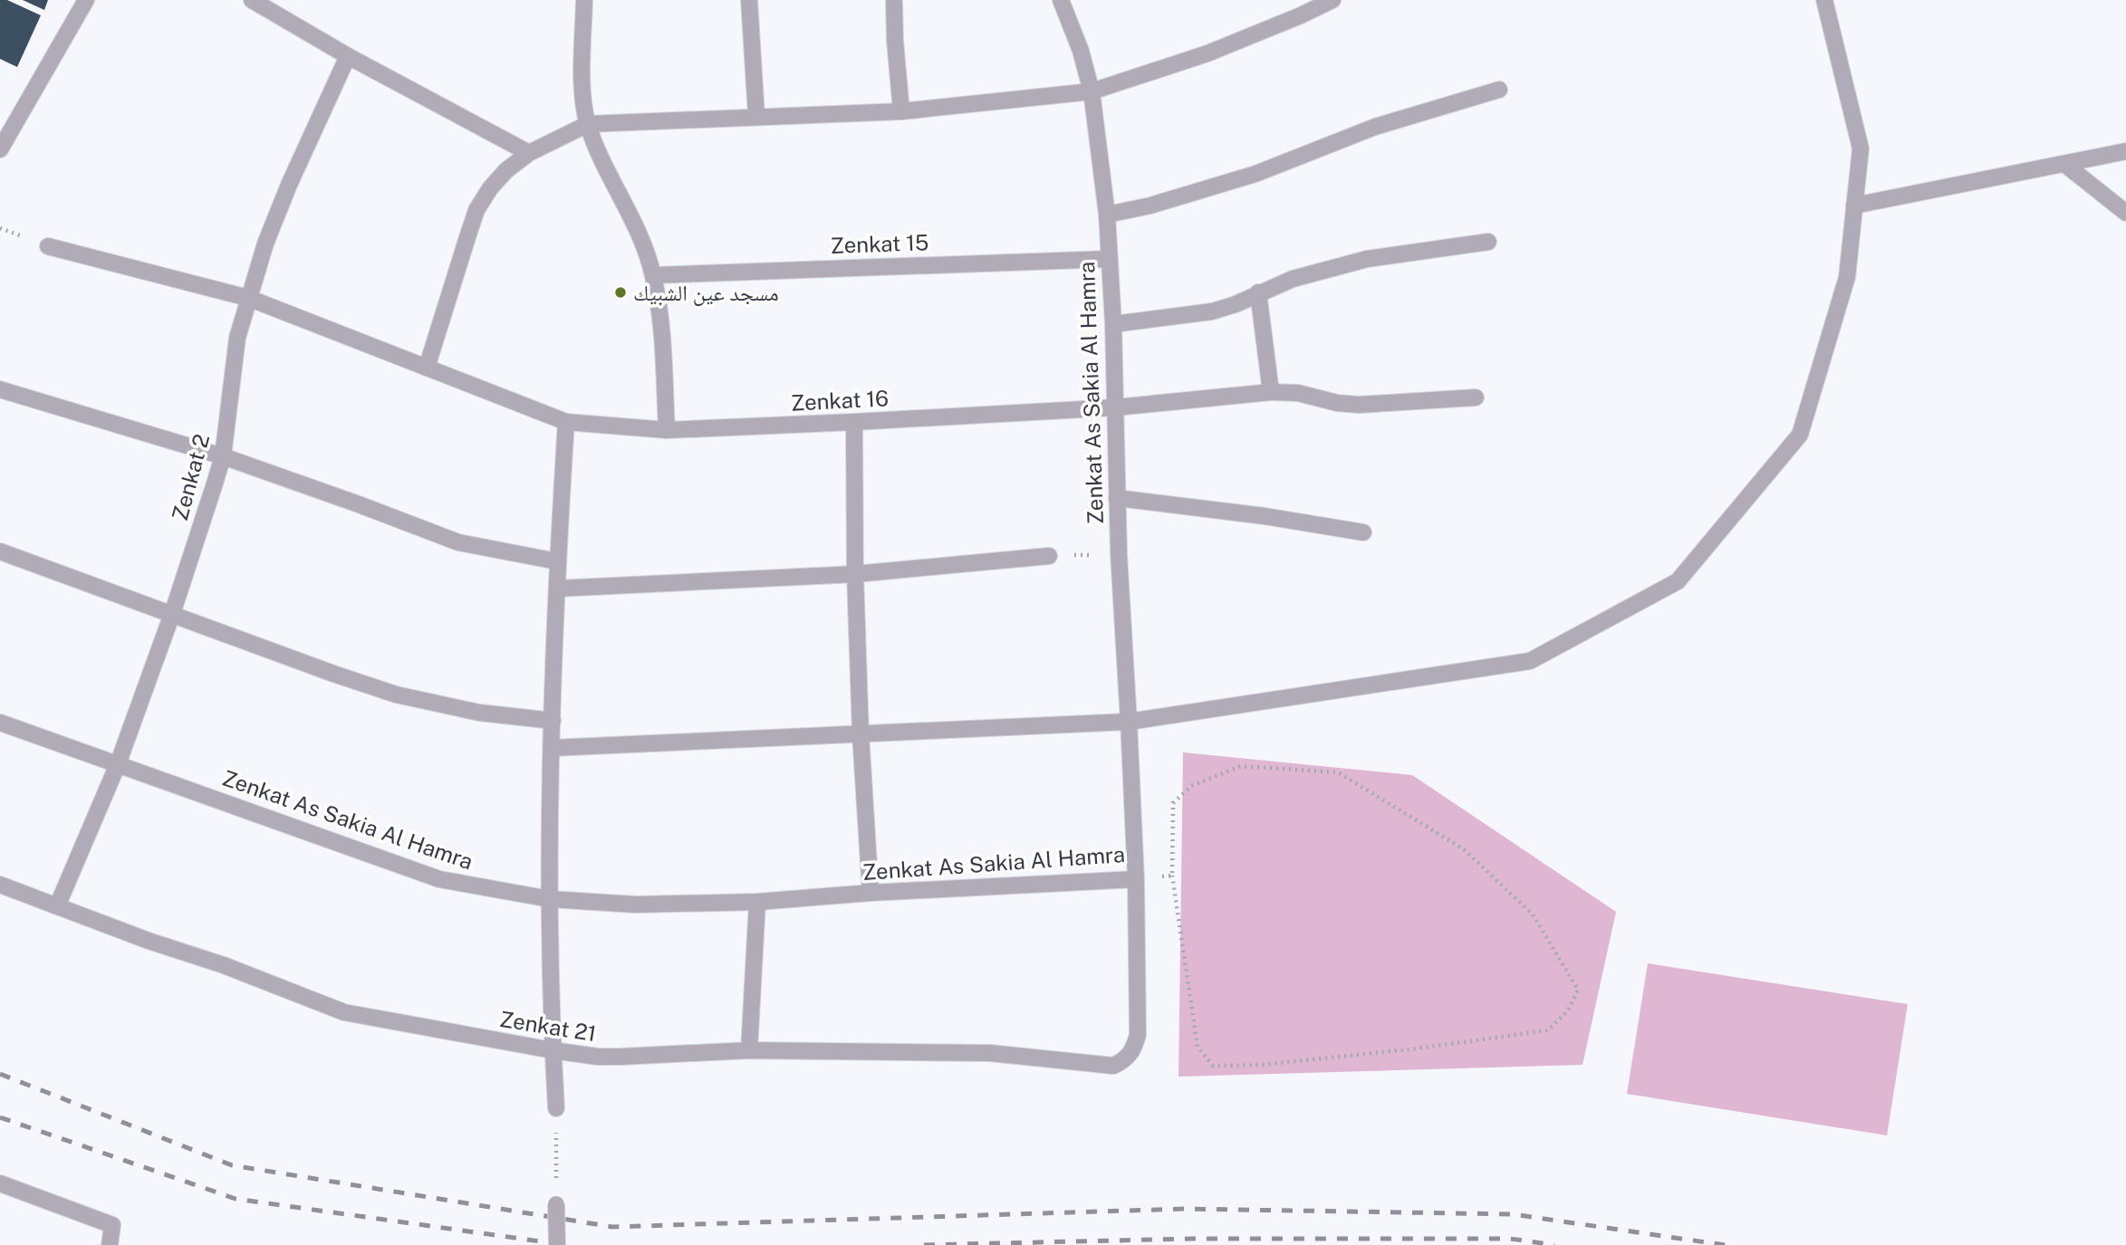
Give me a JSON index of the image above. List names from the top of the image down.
{
  "streets": {
    "street": [
      "Zenkat 15",
      "Zenkat As Sakia Al Hamra",
      "Zenkat 16",
      "Zenkat 2",
      "Zenkat 21"
    ]
  },
  "crossings": [
    ["Zenkat 15", "Zenkat As Sakia Al Hamra"],
    ["Zenkat As Sakia Al Hamra", "Zenkat 16"],
    ["Zenkat As Sakia Al Hamra", "Zenkat 2"],
    ["Zenkat As Sakia Al Hamra", "Zenkat 21"],
    ["Zenkat 16", "Zenkat 2"],
    ["Zenkat 2", "Zenkat 21"]
  ],
  "places": ["مسجد عين الشبيك"]
}
